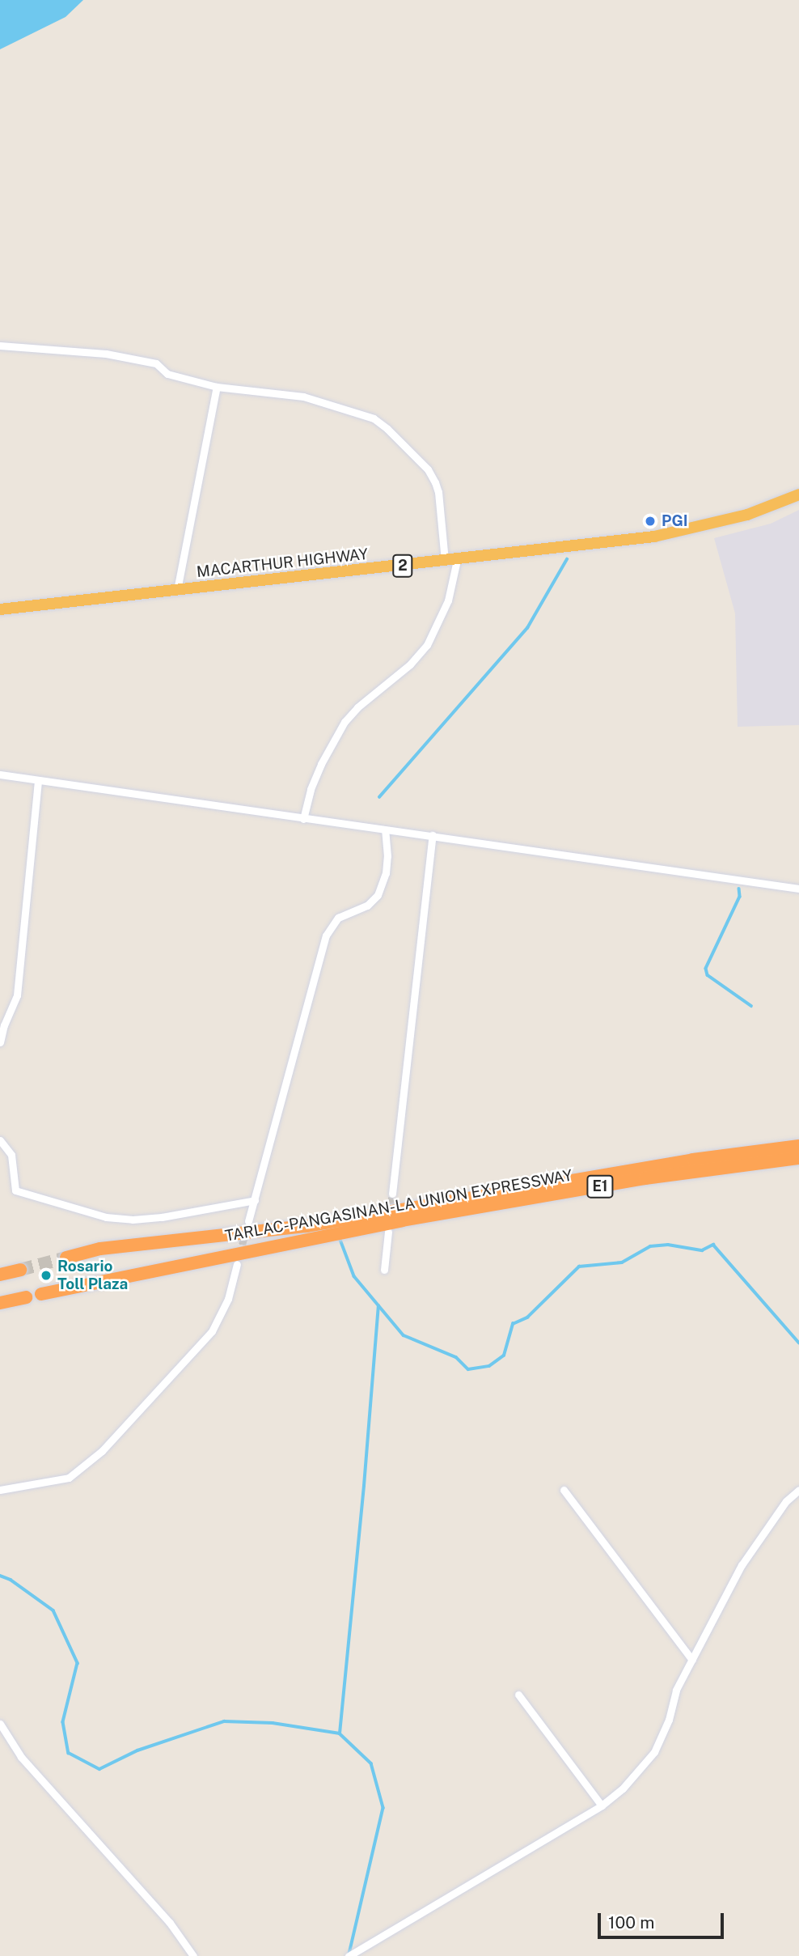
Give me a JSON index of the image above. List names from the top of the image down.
{
  "streets": {
    "highway": [
      "MACARTHUR HIGHWAY",
      "2",
      "E1",
      "TARLAC-PANGASINAN-LA UNION EXPRESSWAY"
    ]
  },
  "places": ["PGI", "Rosario Toll Plaza"],
  "scale_bar": "100 m"
}
